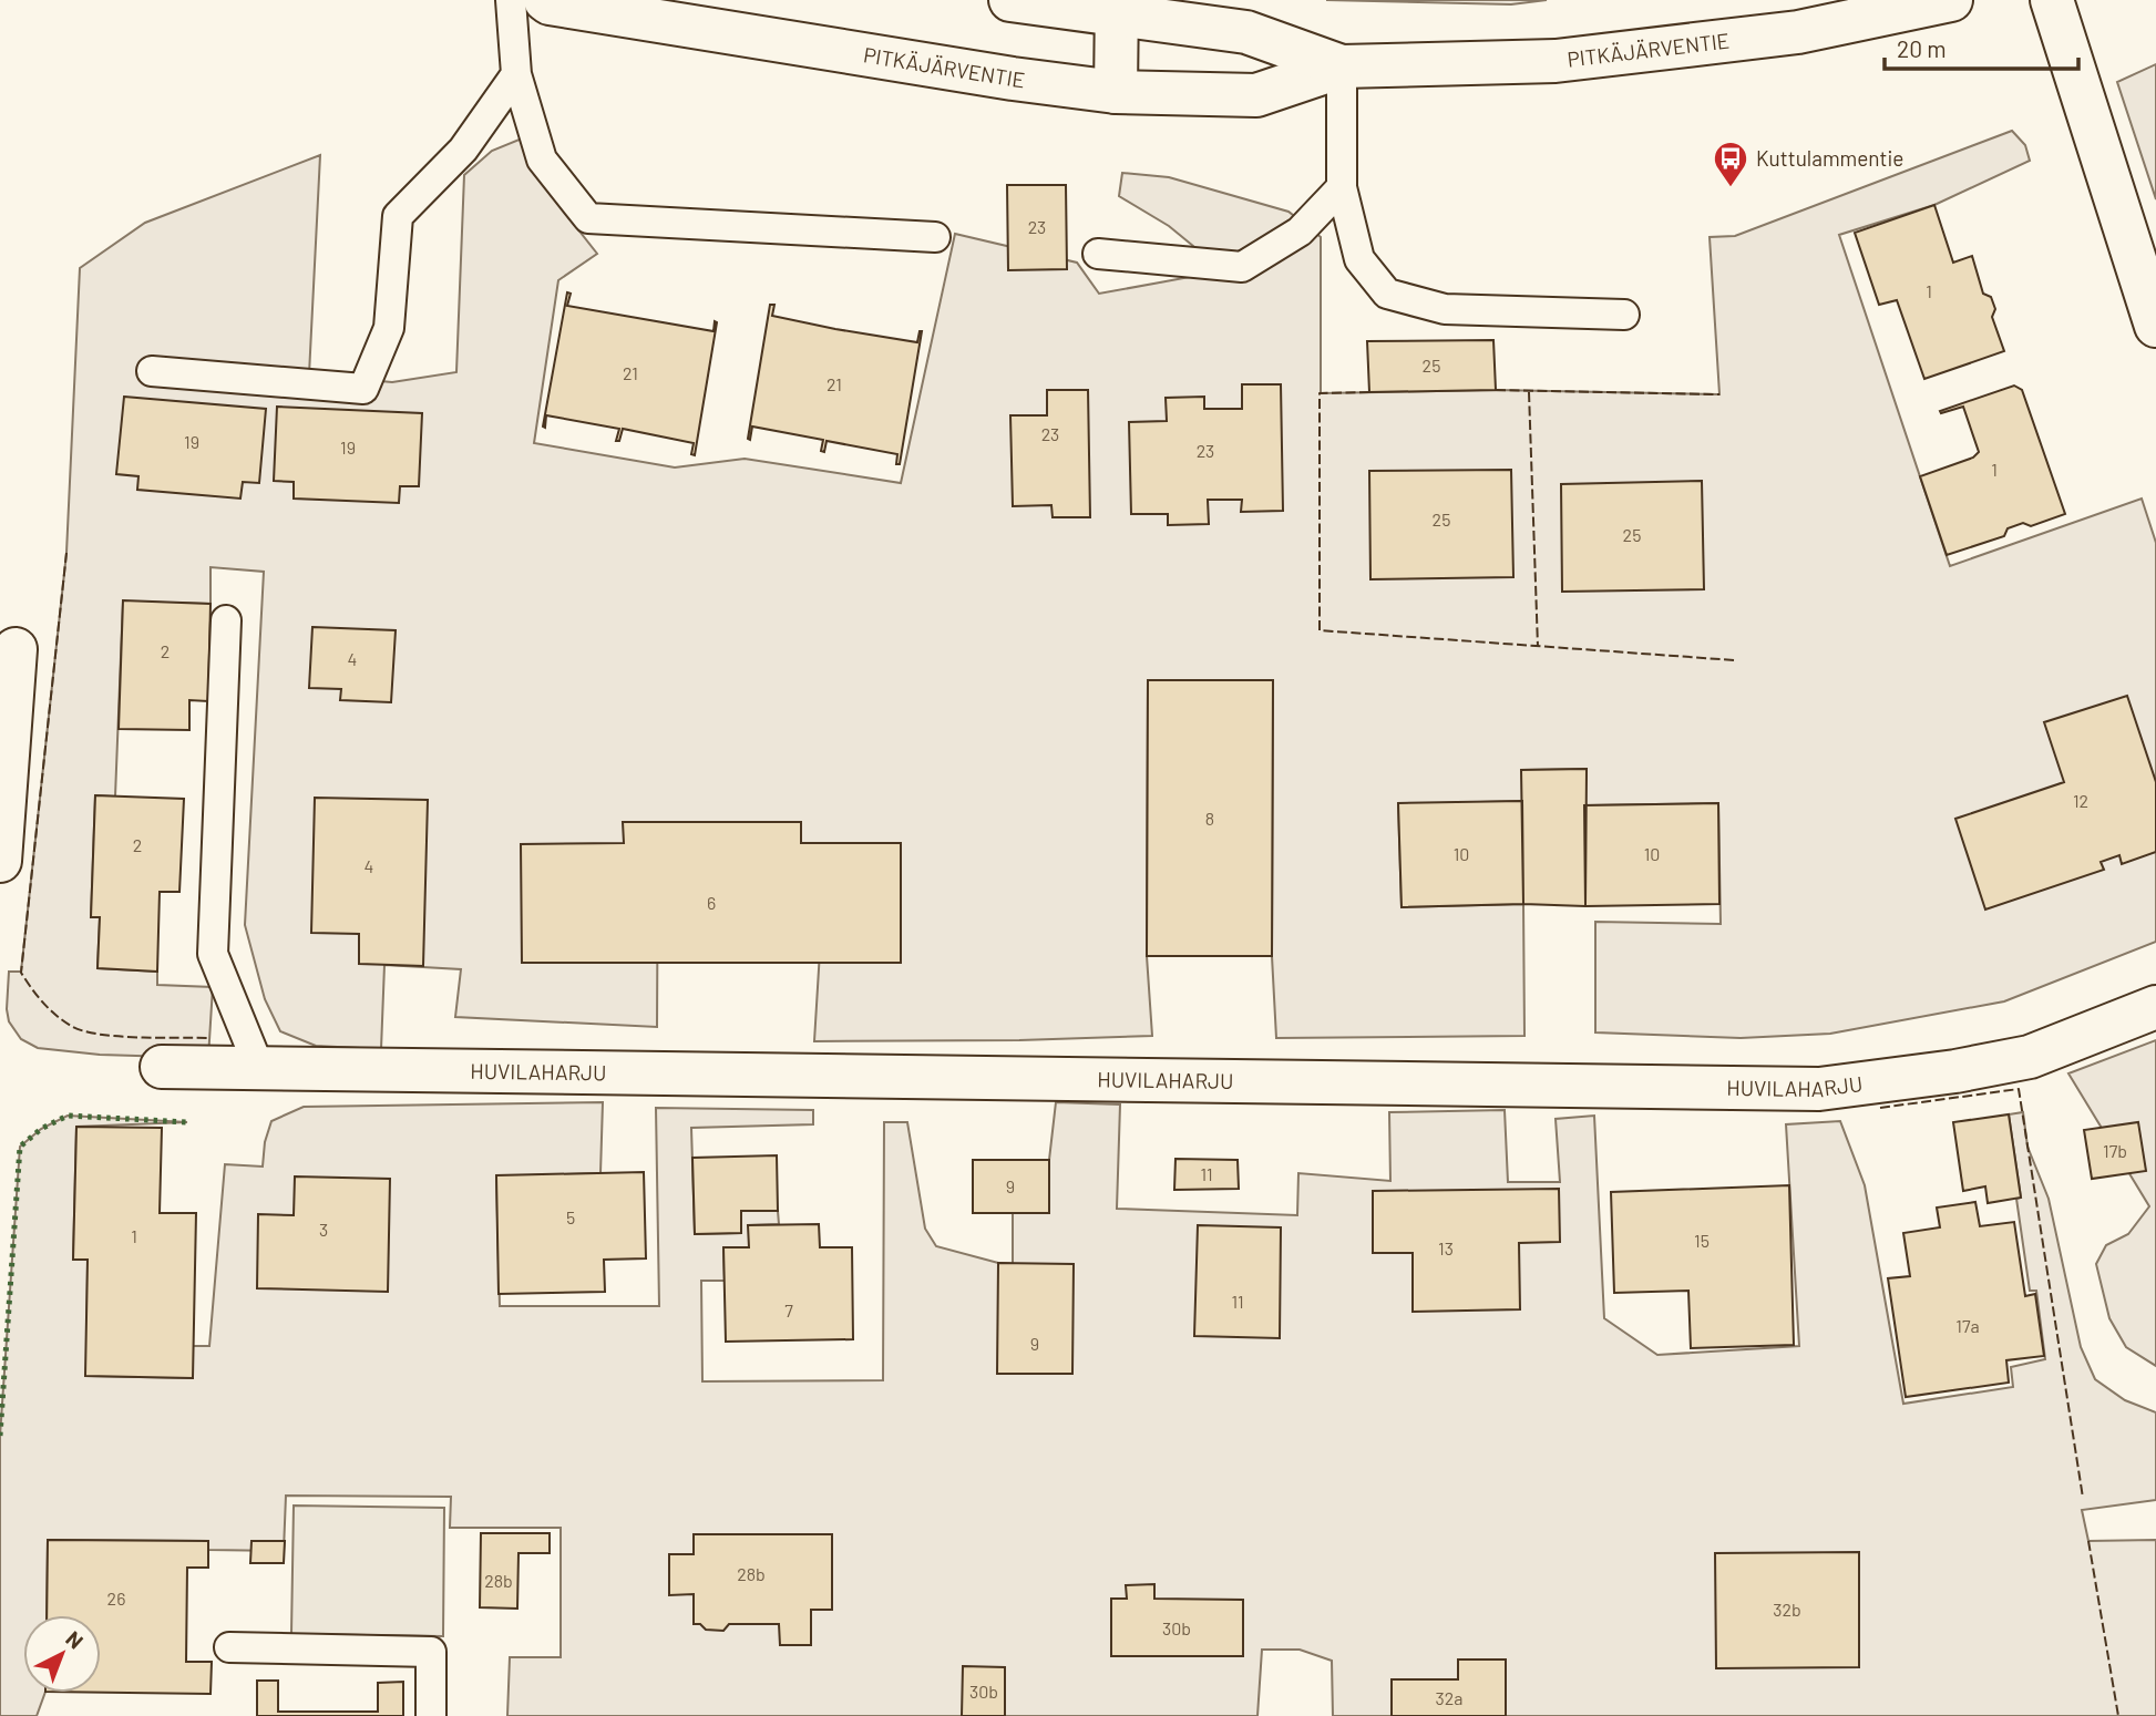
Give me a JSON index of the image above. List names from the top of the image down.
{
  "streets": {
    "street": ["PITKÄJÄRVENTIE", "HUVILAHARJU"]
  },
  "places": {
    "bus stop": ["Kuttulammentie"]
  },
  "house_numbers": [
    "23",
    "1",
    "25",
    "21",
    "21",
    "23",
    "19",
    "19",
    "23",
    "1",
    "25",
    "25",
    "2",
    "4",
    "12",
    "8",
    "2",
    "10",
    "10",
    "4",
    "6",
    "17b",
    "11",
    "9",
    "5",
    "3",
    "1",
    "15",
    "13",
    "11",
    "7",
    "17a",
    "9",
    "28b",
    "28b",
    "26",
    "32b",
    "30b",
    "30b",
    "32a"
  ],
  "scale_bar": "20 m",
  "north": "top right"
}
